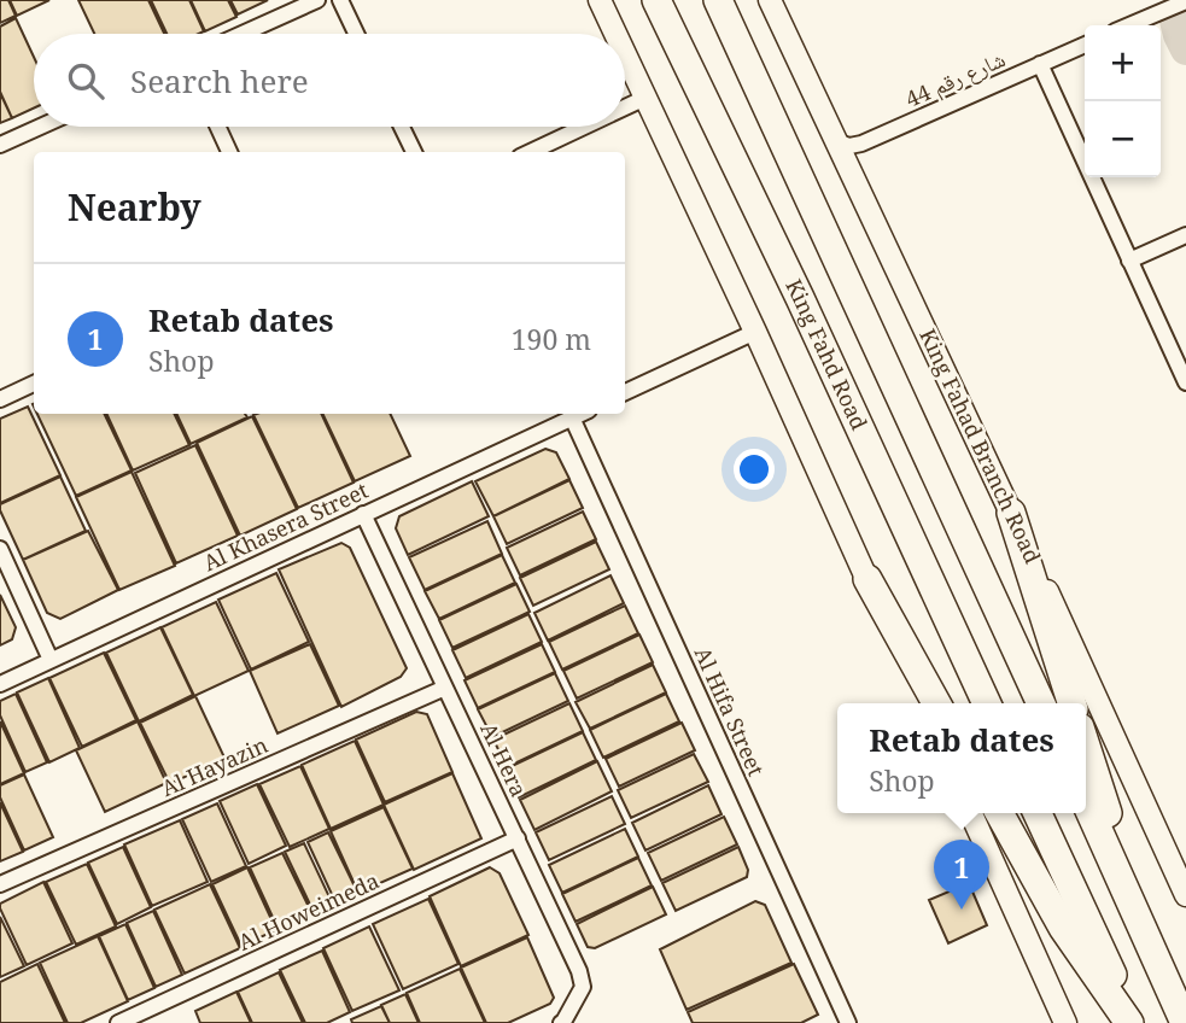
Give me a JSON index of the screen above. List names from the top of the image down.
{
  "streets": {
    "highway": ["King Fahd Road"],
    "main road": ["King Fahad Branch Road"],
    "street": [
      "شارع رقم 44",
      "Al Khasera Street",
      "Al Hifa Street",
      "Al Hera",
      "Al Hayazin",
      "Al Howeimeda"
    ]
  },
  "crossings": [
    ["شارع رقم 44", "King Fahad Branch Road"],
    ["Al Khasera Street", "Al Hifa Street"],
    ["Al Khasera Street", "Al Hera"],
    ["Al Hera", "Al Hayazin"],
    ["Al Hera", "Al Howeimeda"]
  ],
  "page": {
    "map_buttons": ["+", "−"],
    "search": "Search here",
    "heading": "Nearby",
    "list": [
      {
        "mark": "1",
        "name": "Retab dates",
        "note": "Shop",
        "value": "190 m"
      }
    ],
    "popup": ["Retab dates", "Shop"],
    "pins": "1"
  }
}
